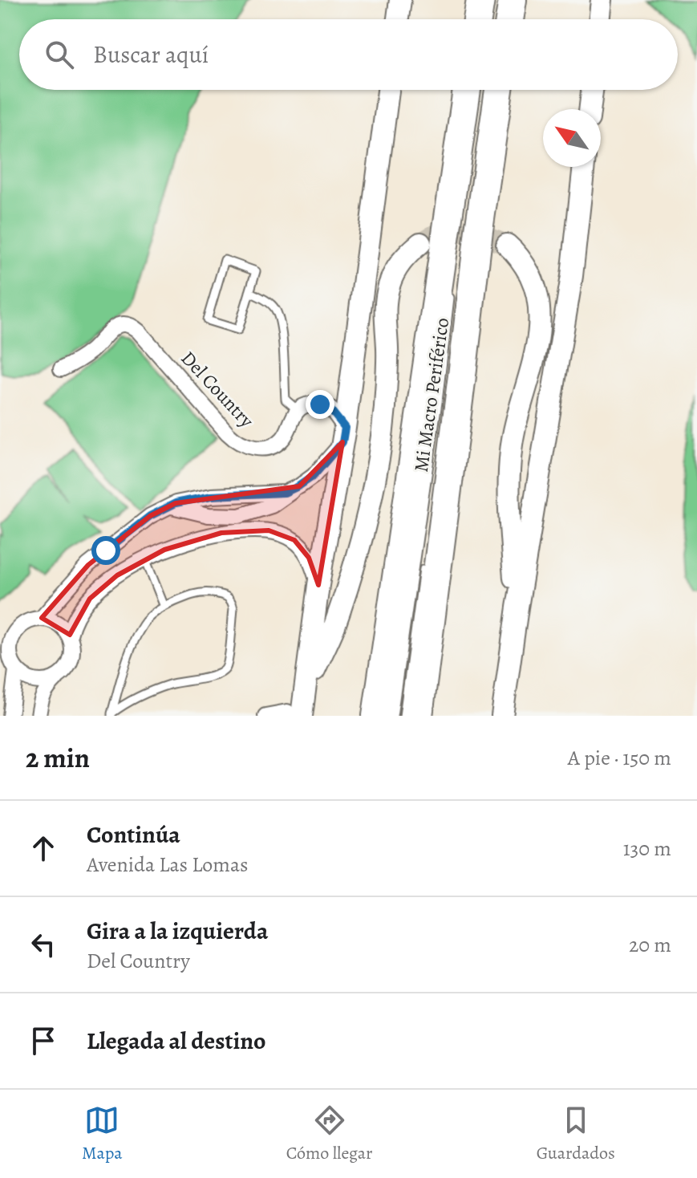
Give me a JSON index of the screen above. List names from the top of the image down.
{
  "streets": {
    "street": ["Del Country"],
    "lane": ["Mi Macro Periférico"]
  },
  "north": "top left",
  "page": {
    "search": "Buscar aquí",
    "heading": ["2 min", "A pie · 150 m"],
    "list": [
      ["Continúa", "Avenida Las Lomas", "130 m"],
      ["Gira a la izquierda", "Del Country", "20 m"],
      "Llegada al destino"
    ],
    "nav": ["Mapa", "Cómo llegar", "Guardados"]
  }
}
